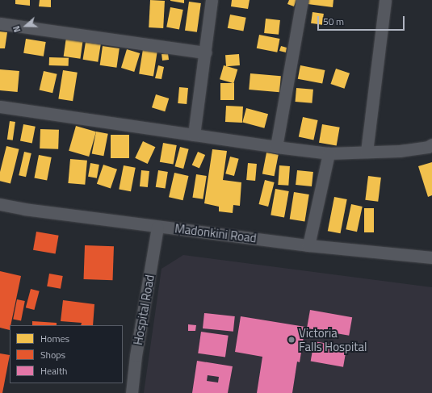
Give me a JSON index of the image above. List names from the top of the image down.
{
  "streets": {
    "street": ["Madonkini Road", "Hospital Road"]
  },
  "crossings": [
    ["Madonkini Road", "Hospital Road"]
  ],
  "places": ["Victoria Falls Hospital"],
  "legend": ["Homes", "Shops", "Health"],
  "scale_bar": "50 m",
  "north": "left"
}
